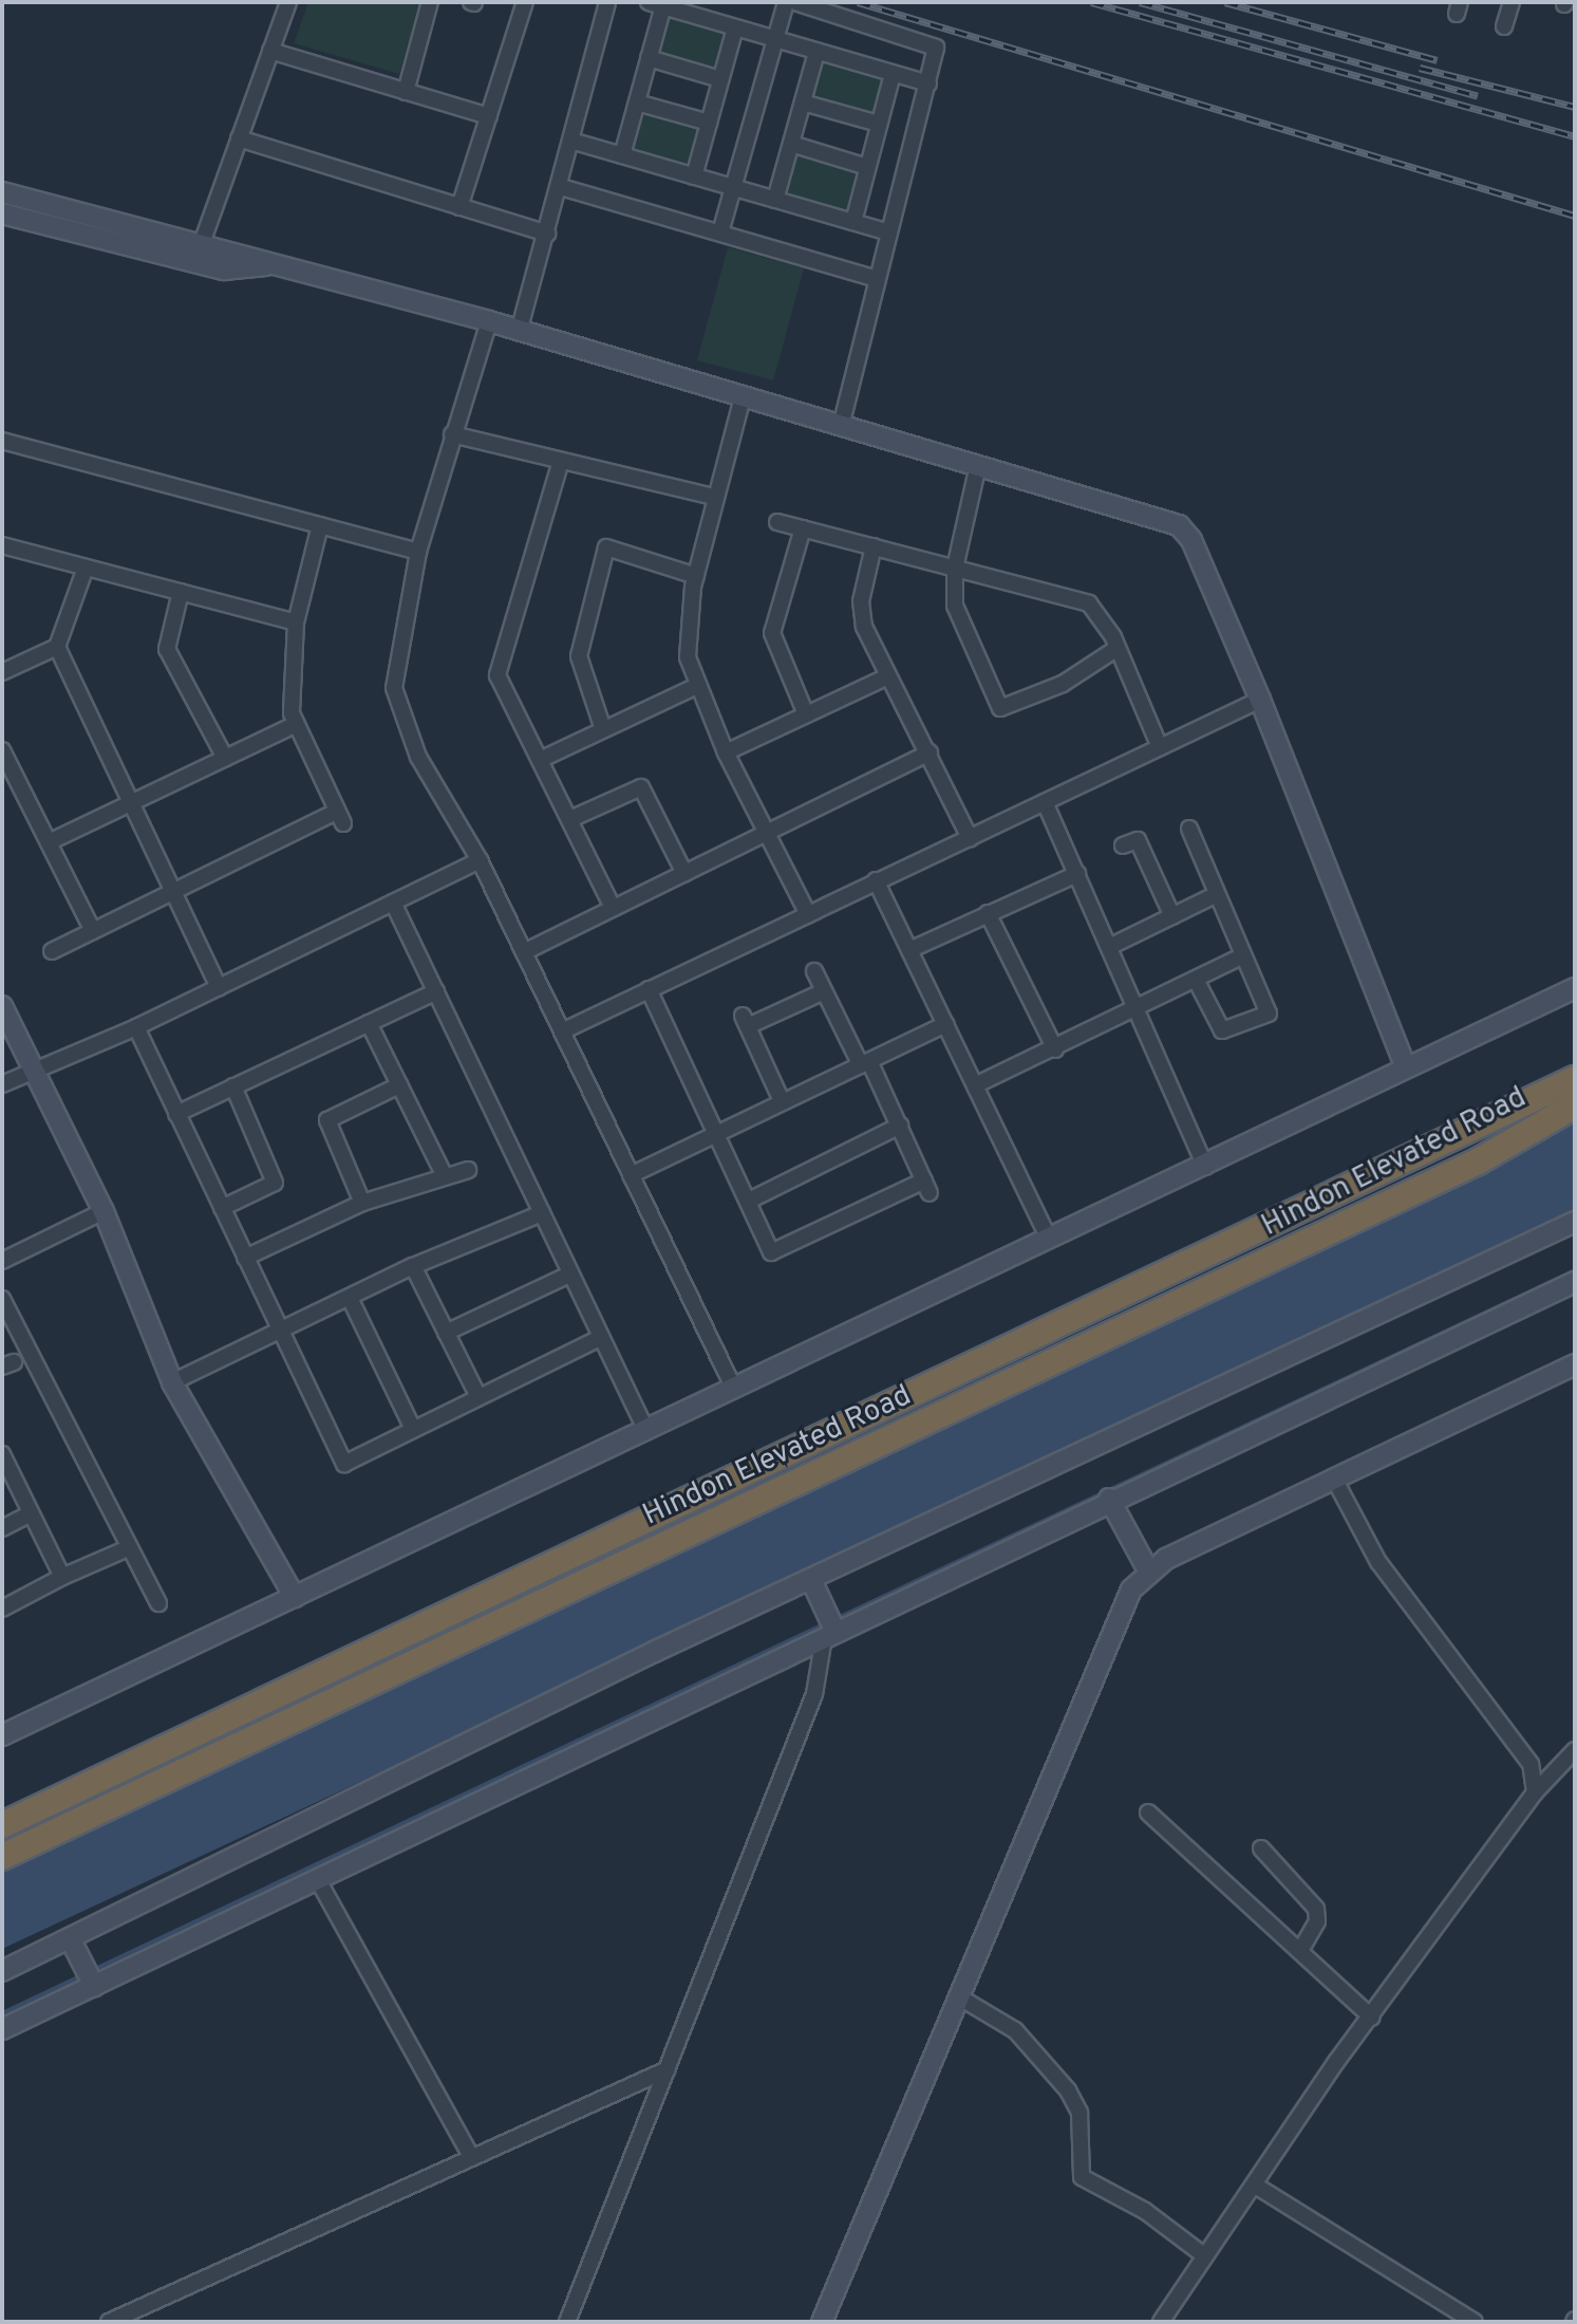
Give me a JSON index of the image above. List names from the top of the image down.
{
  "streets": {
    "highway": ["Hindon Elevated Road"]
  }
}
